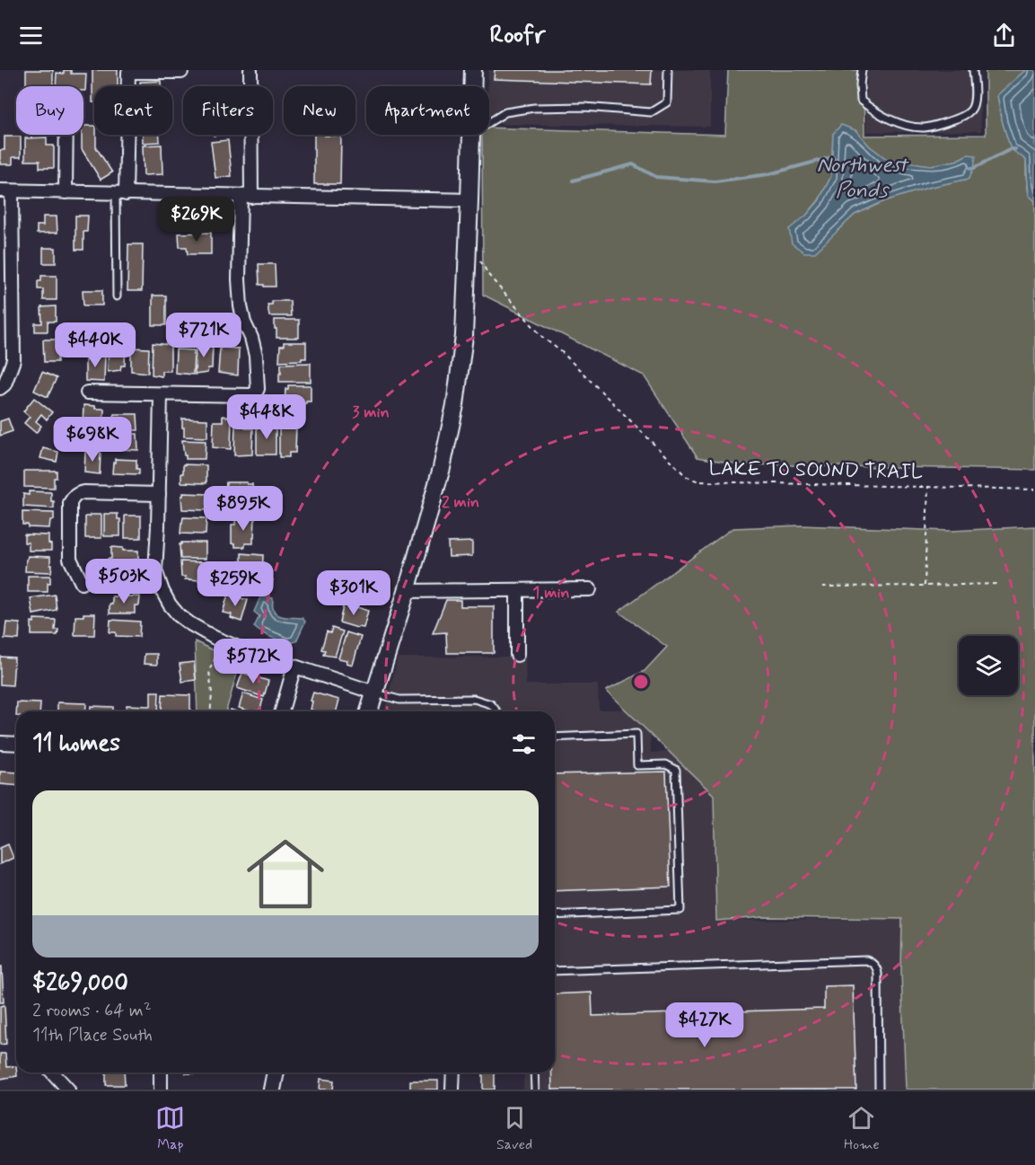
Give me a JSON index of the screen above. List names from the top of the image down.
{
  "streets": {
    "path": ["LAKE TO SOUND TRAIL"]
  },
  "water": ["Northwest Ponds"],
  "page": {
    "header": "Roofr",
    "chip": [
      "Buy",
      "Rent",
      "Filters",
      "New",
      "Apartment"
    ],
    "price": [
      "$269K",
      "$721K",
      "$440K",
      "$448K",
      "$698K",
      "$895K",
      "$503K",
      "$259K",
      "$301K",
      "$572K",
      "$427K"
    ],
    "heading": "11 homes",
    "list": [
      {
        "name": "$269,000",
        "note": "2 rooms · 64 m² · 11th Place South"
      }
    ],
    "tabs": ["Map", "Saved", "Home"]
  },
  "rings": ["3 min", "2 min", "1 min"]
}
